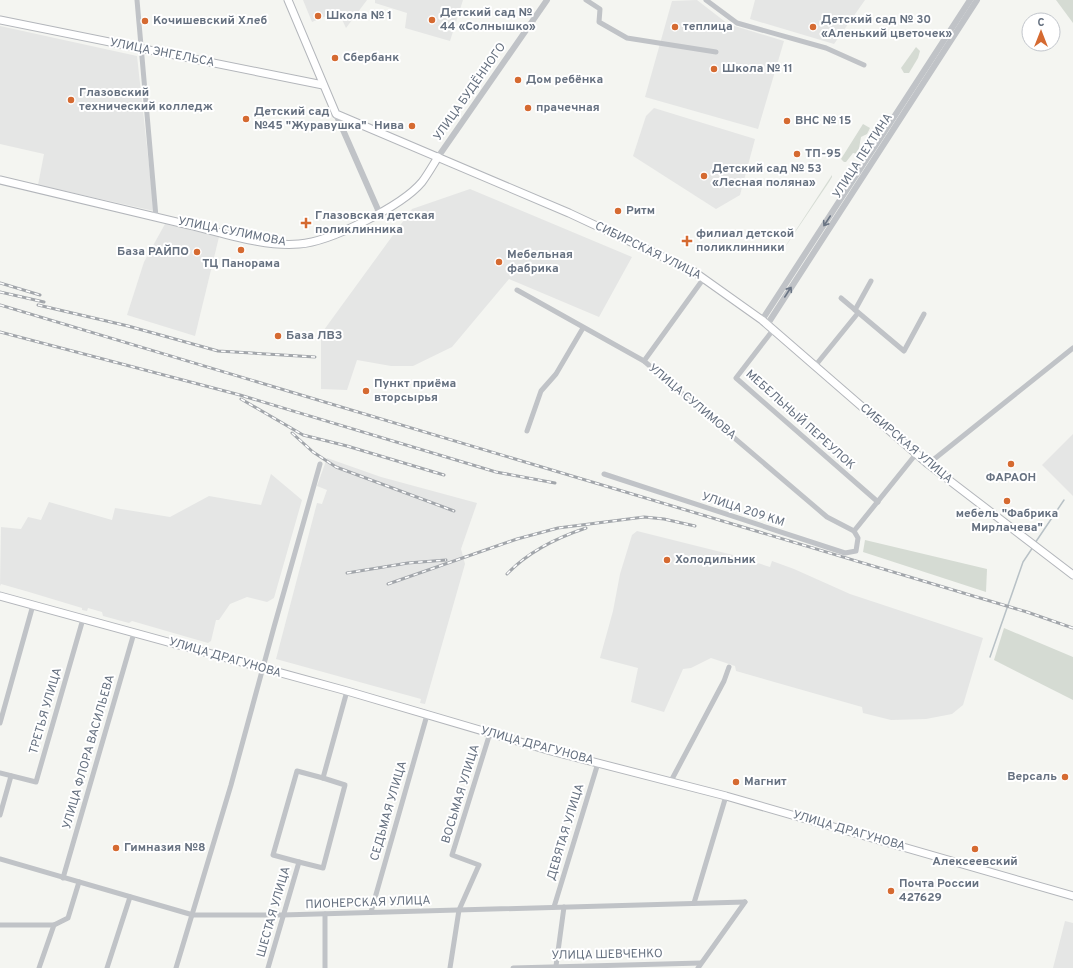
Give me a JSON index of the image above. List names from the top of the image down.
{
  "streets": {
    "main road": [
      "УЛИЦА ЭНГЕЛЬСА",
      "УЛИЦА СУЛИМОВА",
      "СИБИРСКАЯ УЛИЦА",
      "УЛИЦА ДРАГУНОВА"
    ],
    "street": [
      "УЛИЦА БУДЁННОГО",
      "УЛИЦА ПЕХТИНА",
      "МЕБЕЛЬНЫЙ ПЕРЕУЛОК",
      "УЛИЦА 209 КМ",
      "ТРЕТЬЯ УЛИЦА",
      "УЛИЦА ФЛОРА ВАСИЛЬЕВА",
      "ВОСЬМАЯ УЛИЦА",
      "СЕДЬМАЯ УЛИЦА",
      "ДЕВЯТАЯ УЛИЦА",
      "ПИОНЕРСКАЯ УЛИЦА",
      "ШЕСТАЯ УЛИЦА",
      "УЛИЦА ШЕВЧЕНКО"
    ]
  },
  "crossings": [
    ["УЛИЦА БУДЁННОГО", "УЛИЦА СУЛИМОВА"],
    ["УЛИЦА БУДЁННОГО", "СИБИРСКАЯ УЛИЦА"],
    ["УЛИЦА ПЕХТИНА", "СИБИРСКАЯ УЛИЦА"],
    ["УЛИЦА СУЛИМОВА", "СИБИРСКАЯ УЛИЦА"],
    ["УЛИЦА СУЛИМОВА", "УЛИЦА 209 КМ"],
    ["СИБИРСКАЯ УЛИЦА", "МЕБЕЛЬНЫЙ ПЕРЕУЛОК"],
    ["УЛИЦА ДРАГУНОВА", "ТРЕТЬЯ УЛИЦА"],
    ["УЛИЦА ДРАГУНОВА", "УЛИЦА ФЛОРА ВАСИЛЬЕВА"],
    ["УЛИЦА ДРАГУНОВА", "ВОСЬМАЯ УЛИЦА"],
    ["УЛИЦА ДРАГУНОВА", "СЕДЬМАЯ УЛИЦА"],
    ["УЛИЦА ДРАГУНОВА", "ДЕВЯТАЯ УЛИЦА"],
    ["УЛИЦА ФЛОРА ВАСИЛЬЕВА", "ПИОНЕРСКАЯ УЛИЦА"],
    ["ВОСЬМАЯ УЛИЦА", "ПИОНЕРСКАЯ УЛИЦА"],
    ["СЕДЬМАЯ УЛИЦА", "ПИОНЕРСКАЯ УЛИЦА"],
    ["ДЕВЯТАЯ УЛИЦА", "ПИОНЕРСКАЯ УЛИЦА"],
    ["ПИОНЕРСКАЯ УЛИЦА", "ШЕСТАЯ УЛИЦА"],
    ["ПИОНЕРСКАЯ УЛИЦА", "УЛИЦА ШЕВЧЕНКО"]
  ],
  "places": {
    "other": [
      "Школа № 1",
      "Детский сад № 44 «Солнышко»",
      "Кочишевский Хлеб",
      "теплица",
      "Детский сад № 30 «Аленький цветочек»",
      "Сбербанк",
      "Школа № 11",
      "Дом ребёнка",
      "Глазовский технический колледж",
      "прачечная",
      "Детский сад №45 \"Журавушка\"",
      "ВНС № 15",
      "Нива",
      "ТП-95",
      "Детский сад № 53 «Лесная поляна»",
      "Ритм",
      "ТЦ Панорама",
      "База РАЙПО",
      "Мебельная фабрика",
      "База ЛВЗ",
      "Пункт приёма вторсырья",
      "ФАРАОН",
      "мебель \"Фабрика Мирлачева\"",
      "Холодильник",
      "Версаль",
      "Магнит",
      "Гимназия №8",
      "Алексеевский",
      "Почта России 427629"
    ],
    "health": ["Глазовская детская поликлинника", "филиал детской поликлинники"]
  },
  "north": "top"
}
